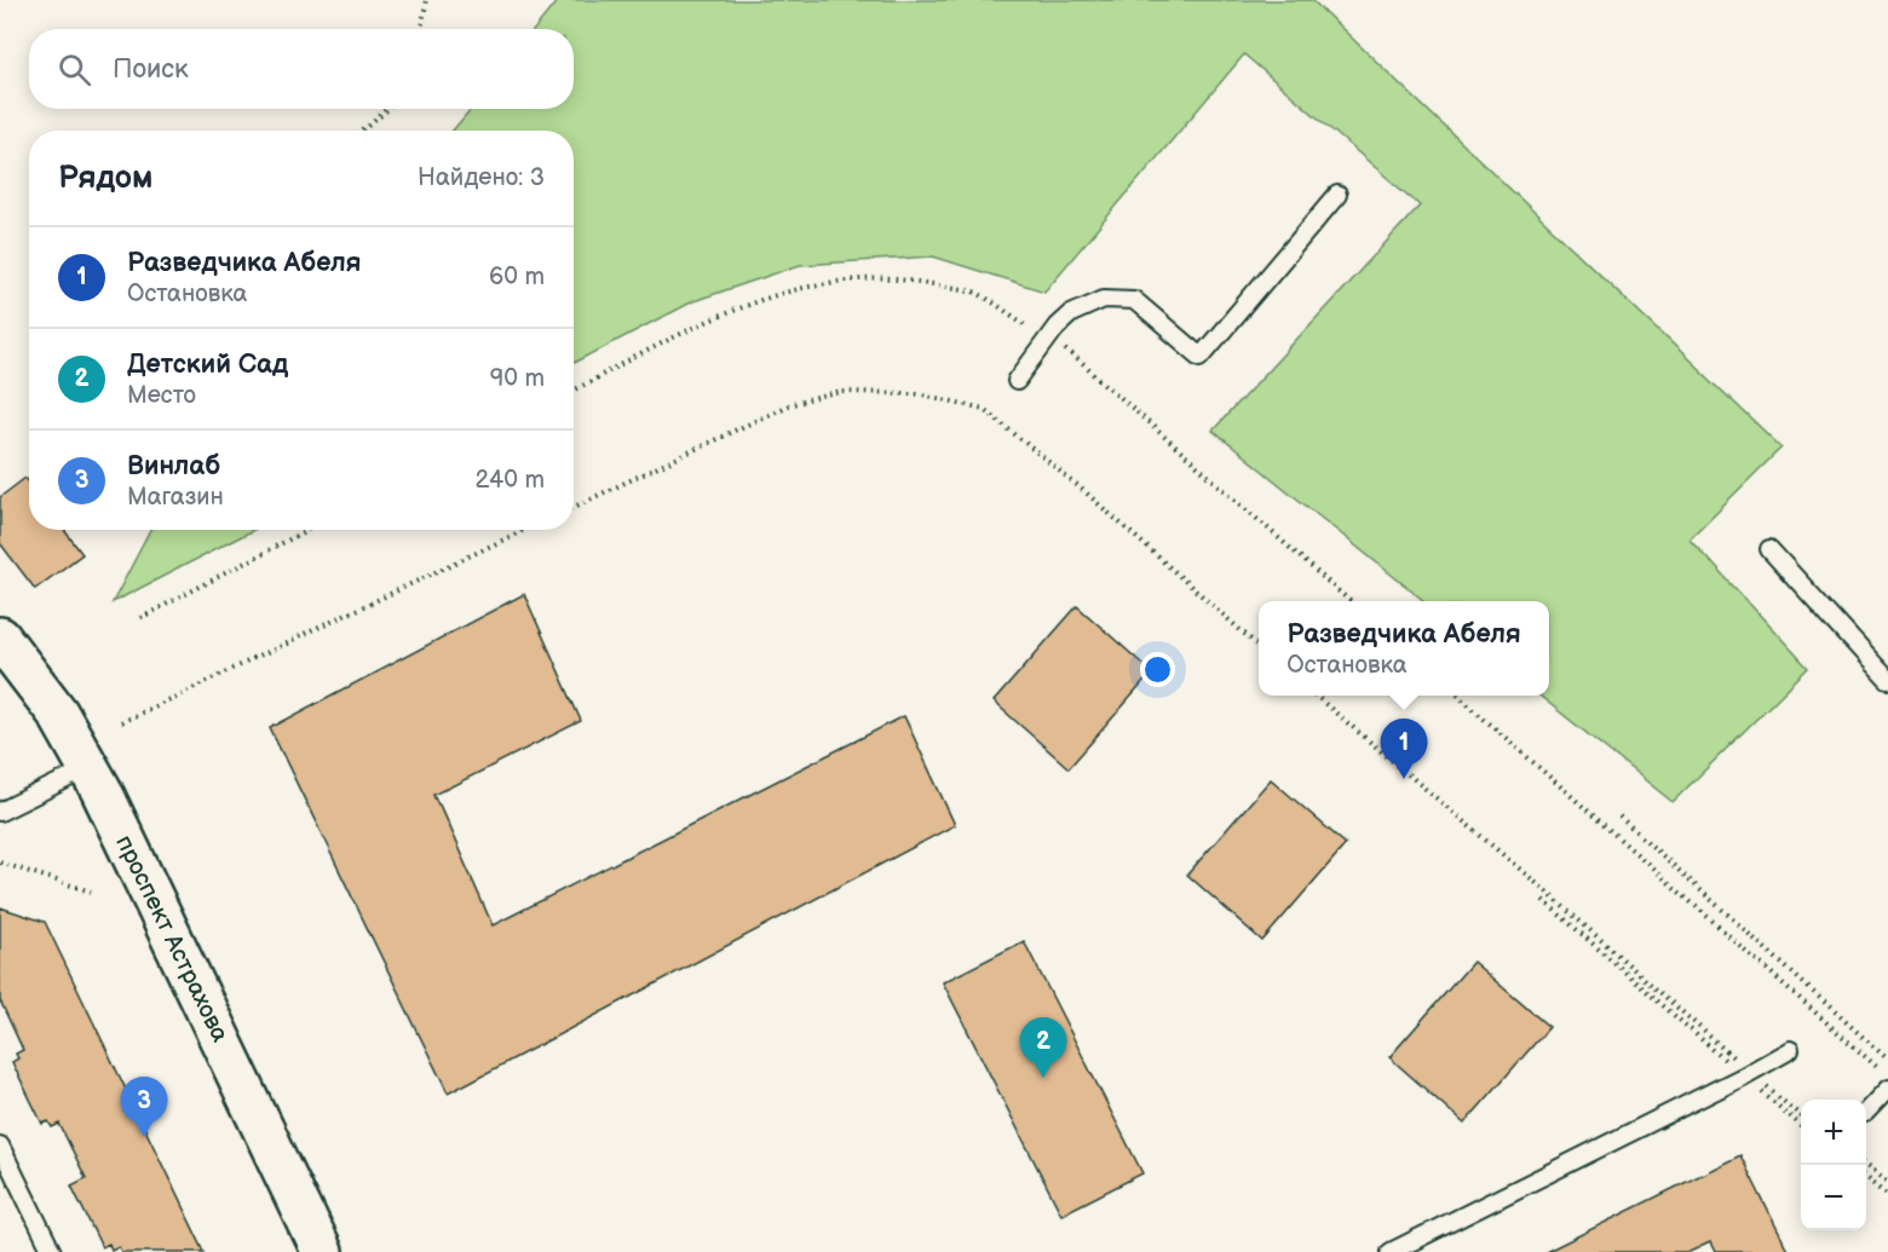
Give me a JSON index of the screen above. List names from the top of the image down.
{
  "streets": {
    "street": ["проспект Астрахова"]
  },
  "page": {
    "search": "Поиск",
    "heading": ["Рядом", "Найдено: 3"],
    "list": [
      {
        "mark": "1",
        "name": "Разведчика Абеля",
        "note": "Остановка",
        "value": "60 m"
      },
      {
        "mark": "2",
        "name": "Детский Сад",
        "note": "Место",
        "value": "90 m"
      },
      {
        "mark": "3",
        "name": "Винлаб",
        "note": "Магазин",
        "value": "240 m"
      }
    ],
    "popup": ["Разведчика Абеля", "Остановка"],
    "pins": ["1", "2", "3"],
    "map_buttons": ["+", "−"]
  }
}
